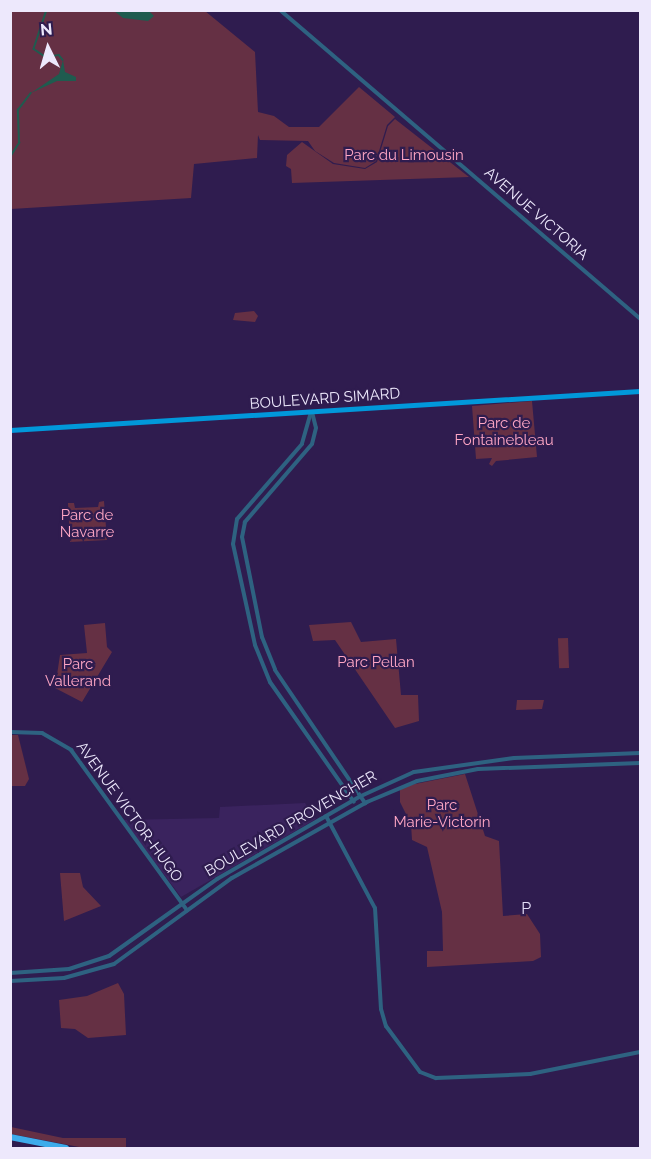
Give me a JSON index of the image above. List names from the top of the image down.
{
  "streets": {
    "main road": ["BOULEVARD SIMARD"],
    "street": ["AVENUE VICTORIA", "AVENUE VICTOR-HUGO", "BOULEVARD PROVENCHER"]
  },
  "crossings": [
    ["AVENUE VICTOR-HUGO", "BOULEVARD PROVENCHER"]
  ],
  "districts": ["P"],
  "parks": [
    "Parc du Limousin",
    "Parc de Fontainebleau",
    "Parc de Navarre",
    "Parc Pellan",
    "Parc Vallerand",
    "Parc Marie-Victorin"
  ],
  "north": "top"
}
